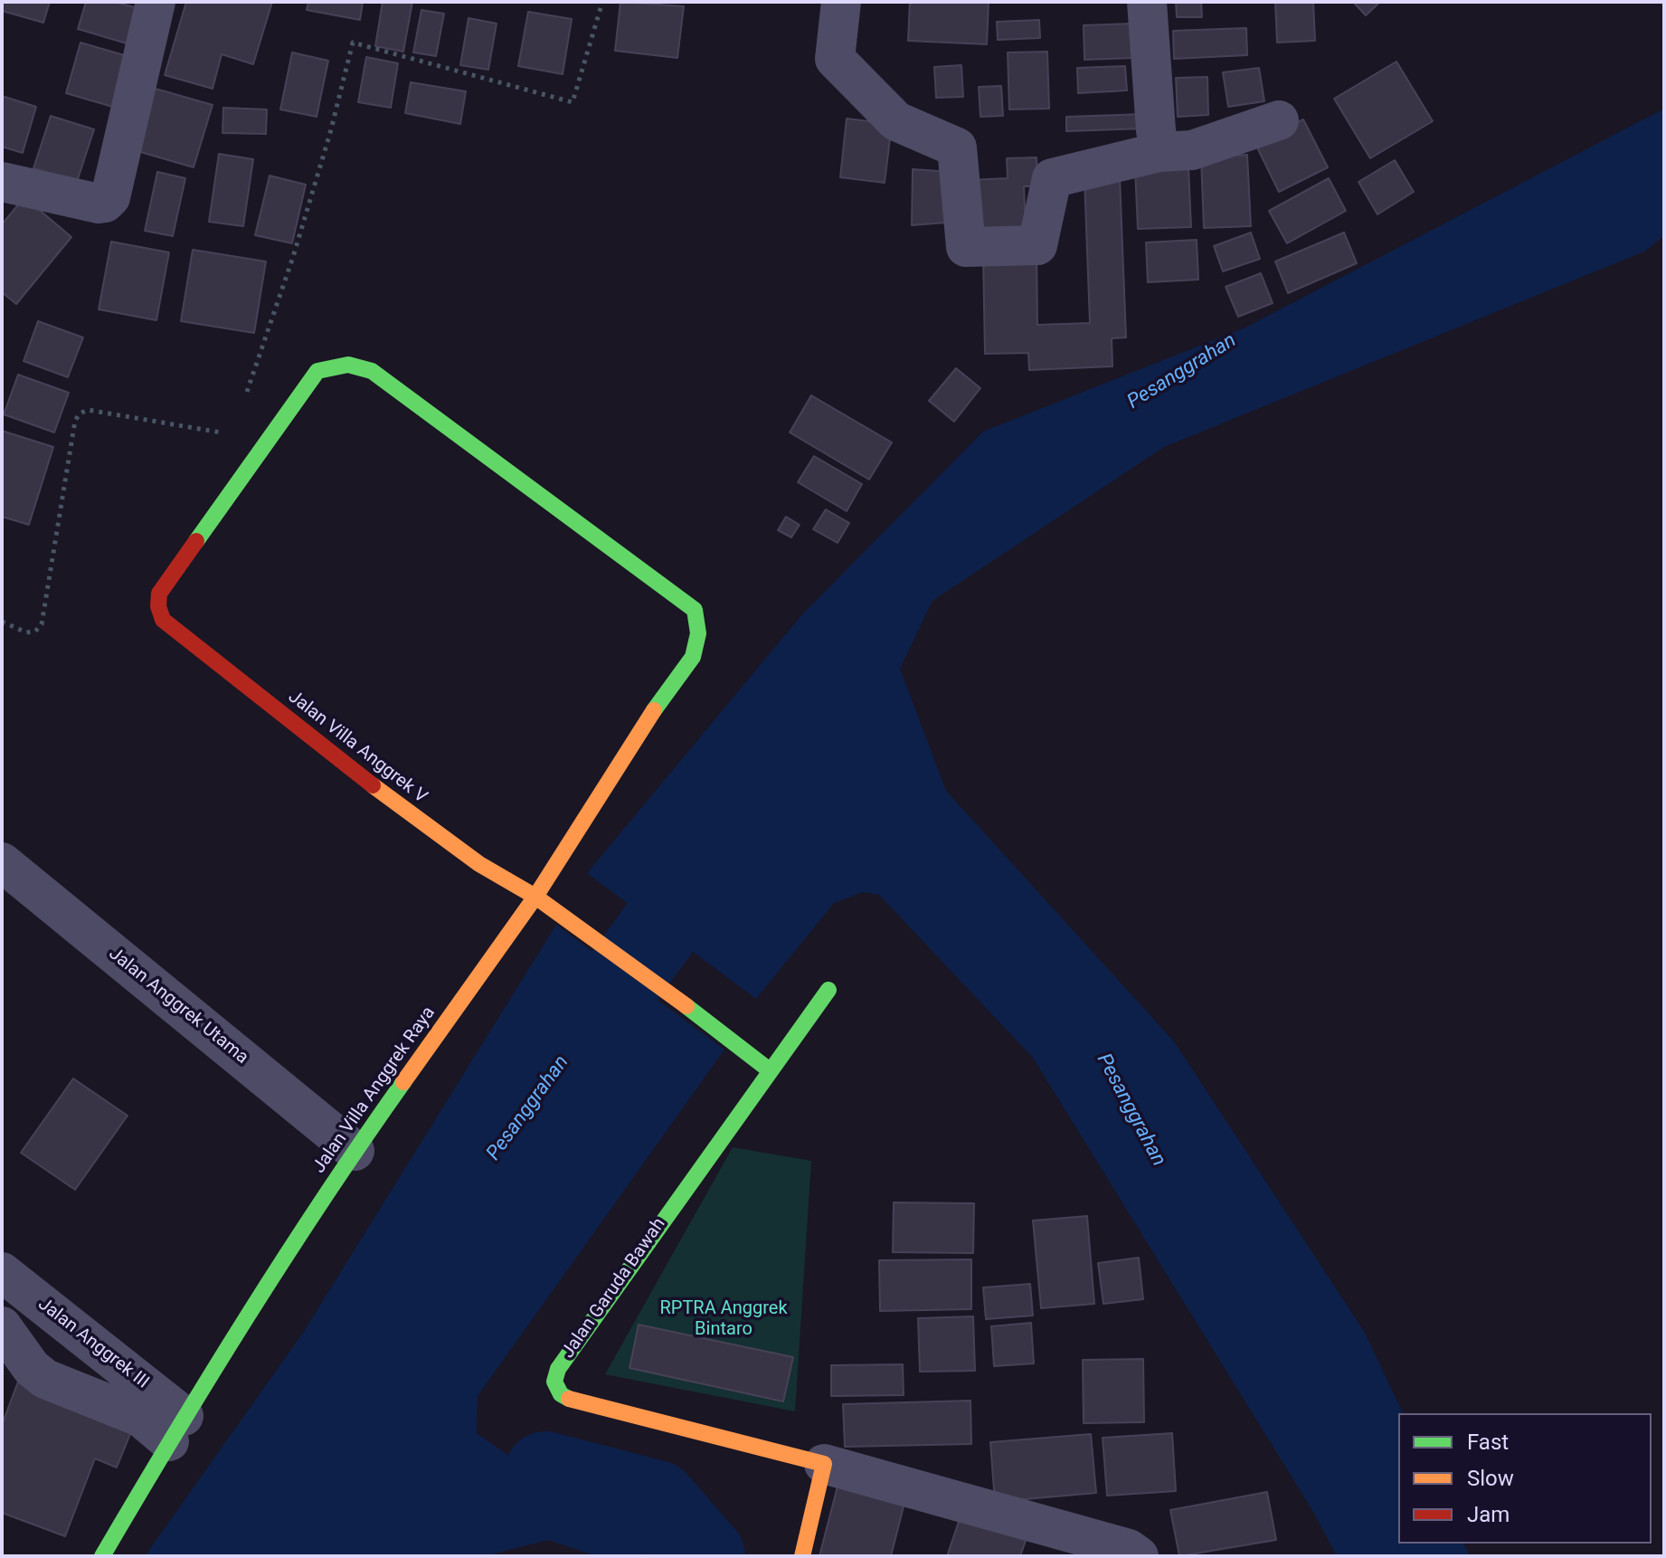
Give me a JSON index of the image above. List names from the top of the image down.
{
  "streets": {
    "street": [
      "Jalan Villa Anggrek V",
      "Jalan Anggrek Utama",
      "Jalan Villa Anggrek Raya",
      "Jalan Garuda Bawah",
      "Jalan Anggrek III"
    ]
  },
  "crossings": [
    ["Jalan Villa Anggrek V", "Jalan Villa Anggrek Raya"],
    ["Jalan Anggrek Utama", "Jalan Villa Anggrek Raya"],
    ["Jalan Villa Anggrek Raya", "Jalan Anggrek III"]
  ],
  "water": ["Pesanggrahan"],
  "parks": ["RPTRA Anggrek Bintaro"],
  "legend": ["Fast", "Slow", "Jam"]
}
